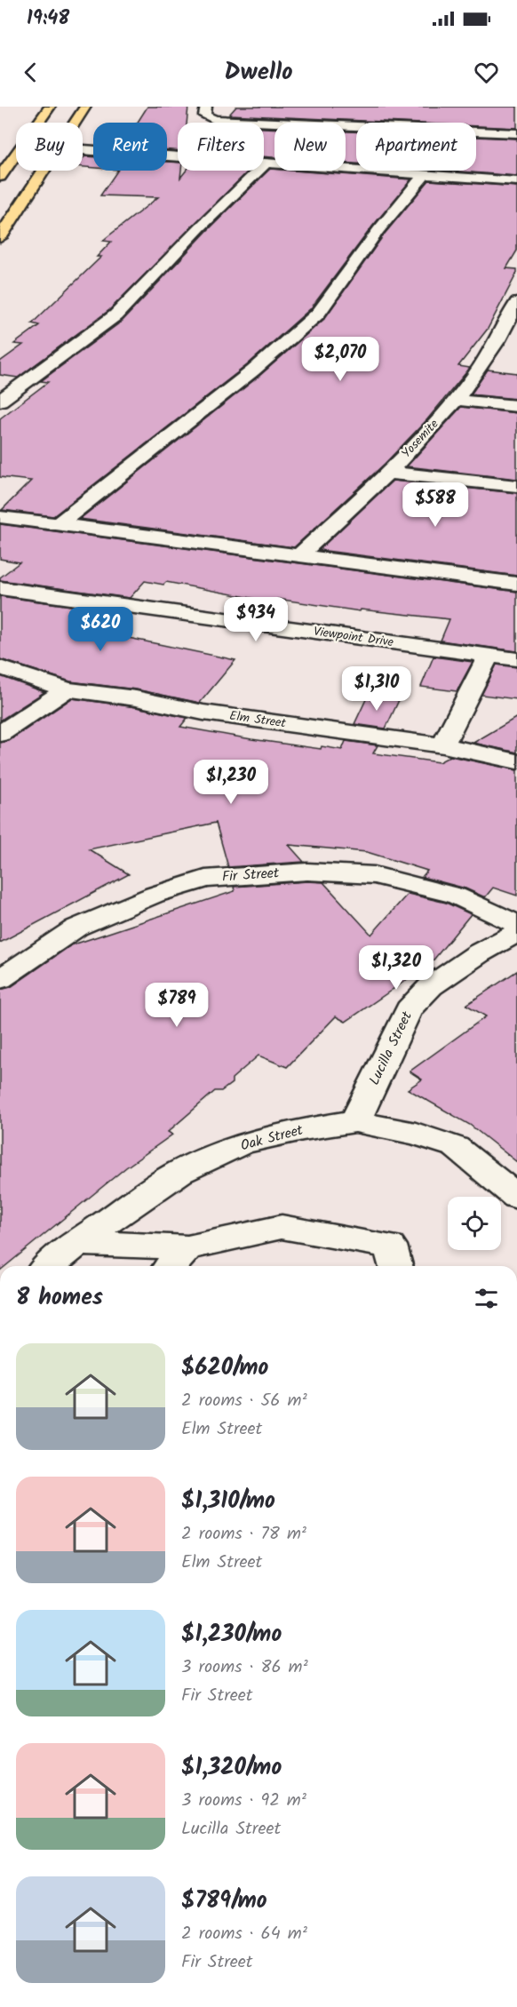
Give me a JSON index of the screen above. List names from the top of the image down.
{
  "streets": {
    "street": [
      "Yosemite",
      "Viewpoint Drive",
      "Elm Street",
      "Fir Street",
      "Lucilla Street",
      "Oak Street"
    ]
  },
  "crossings": [
    ["Lucilla Street", "Oak Street"]
  ],
  "page": {
    "status": "19:48",
    "header": "Dwello",
    "chip": [
      "Buy",
      "Rent",
      "Filters",
      "New",
      "Apartment"
    ],
    "price": [
      "$2,070",
      "$588",
      "$934",
      "$620",
      "$1,310",
      "$1,230",
      "$1,320",
      "$789"
    ],
    "heading": "8 homes",
    "list": [
      {
        "name": "$620/mo",
        "note": "2 rooms · 56 m² · Elm Street"
      },
      {
        "name": "$1,310/mo",
        "note": "2 rooms · 78 m² · Elm Street"
      },
      {
        "name": "$1,230/mo",
        "note": "3 rooms · 86 m² · Fir Street"
      },
      {
        "name": "$1,320/mo",
        "note": "3 rooms · 92 m² · Lucilla Street"
      },
      {
        "name": "$789/mo",
        "note": "2 rooms · 64 m² · Fir Street"
      }
    ]
  }
}
